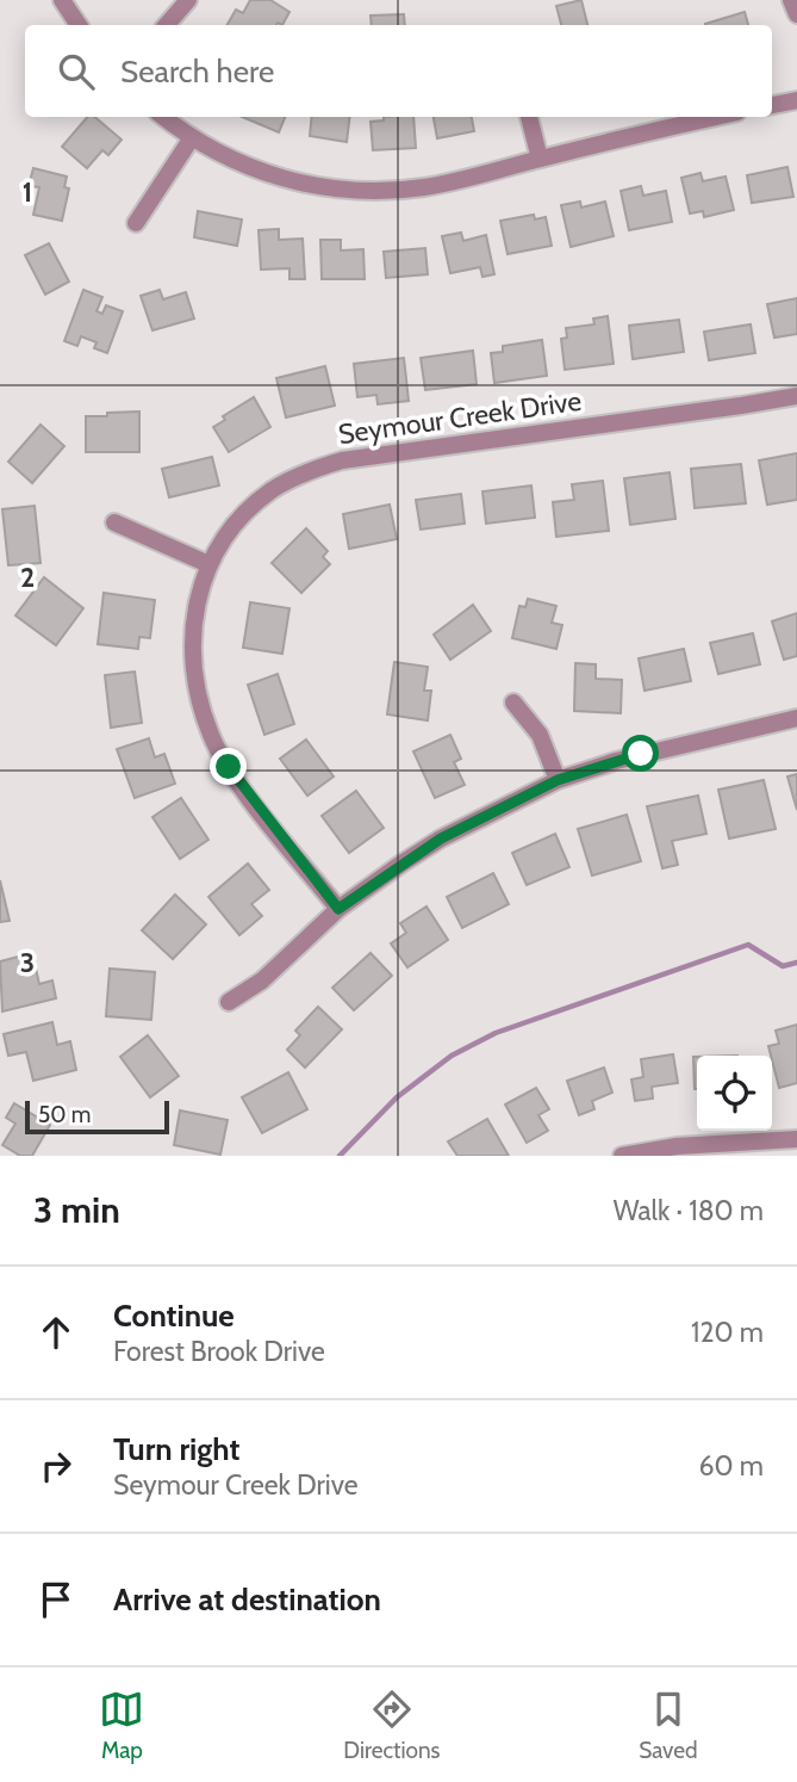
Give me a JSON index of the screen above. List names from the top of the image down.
{
  "streets": {
    "street": ["Seymour Creek Drive"]
  },
  "scale_bar": "50 m",
  "page": {
    "search": "Search here",
    "scale": "50 m",
    "heading": ["3 min", "Walk · 180 m"],
    "list": [
      ["Continue", "Forest Brook Drive", "120 m"],
      ["Turn right", "Seymour Creek Drive", "60 m"],
      "Arrive at destination"
    ],
    "nav": ["Map", "Directions", "Saved"]
  },
  "grid": {
    "rows": ["1", "2", "3"]
  }
}
